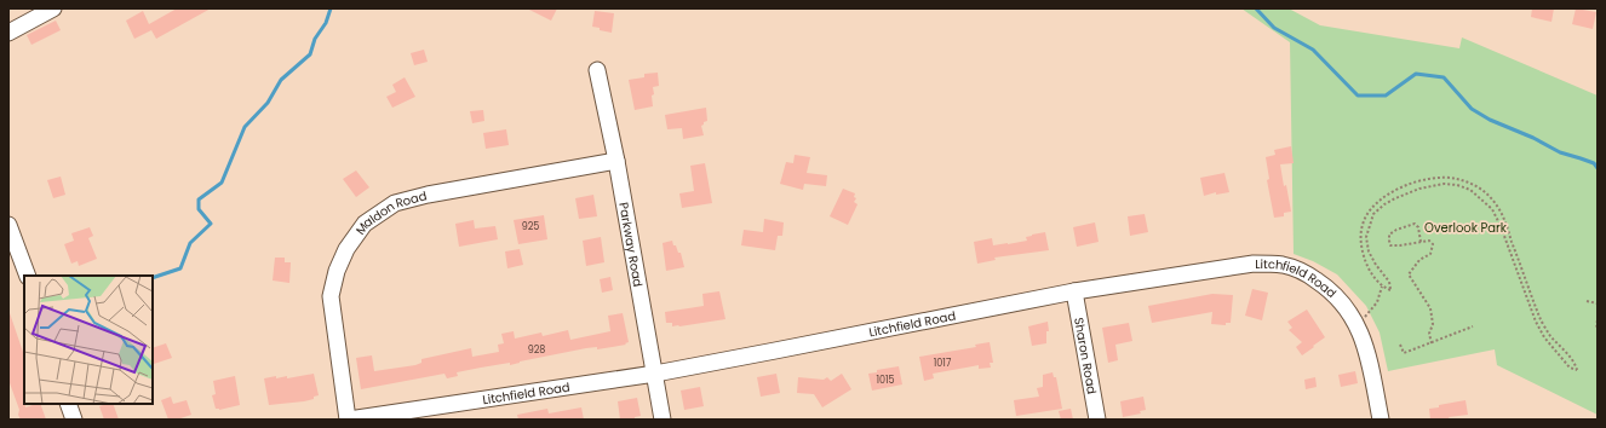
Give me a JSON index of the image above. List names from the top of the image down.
{
  "streets": {
    "street": [
      "Maldon Road",
      "Parkway Road",
      "Litchfield Road",
      "Sharon Road"
    ]
  },
  "crossings": [
    ["Maldon Road", "Parkway Road"],
    ["Maldon Road", "Litchfield Road"],
    ["Parkway Road", "Litchfield Road"],
    ["Litchfield Road", "Sharon Road"]
  ],
  "parks": ["Overlook Park"],
  "house_numbers": [
    "925",
    "928",
    "1017",
    "1015"
  ]
}
